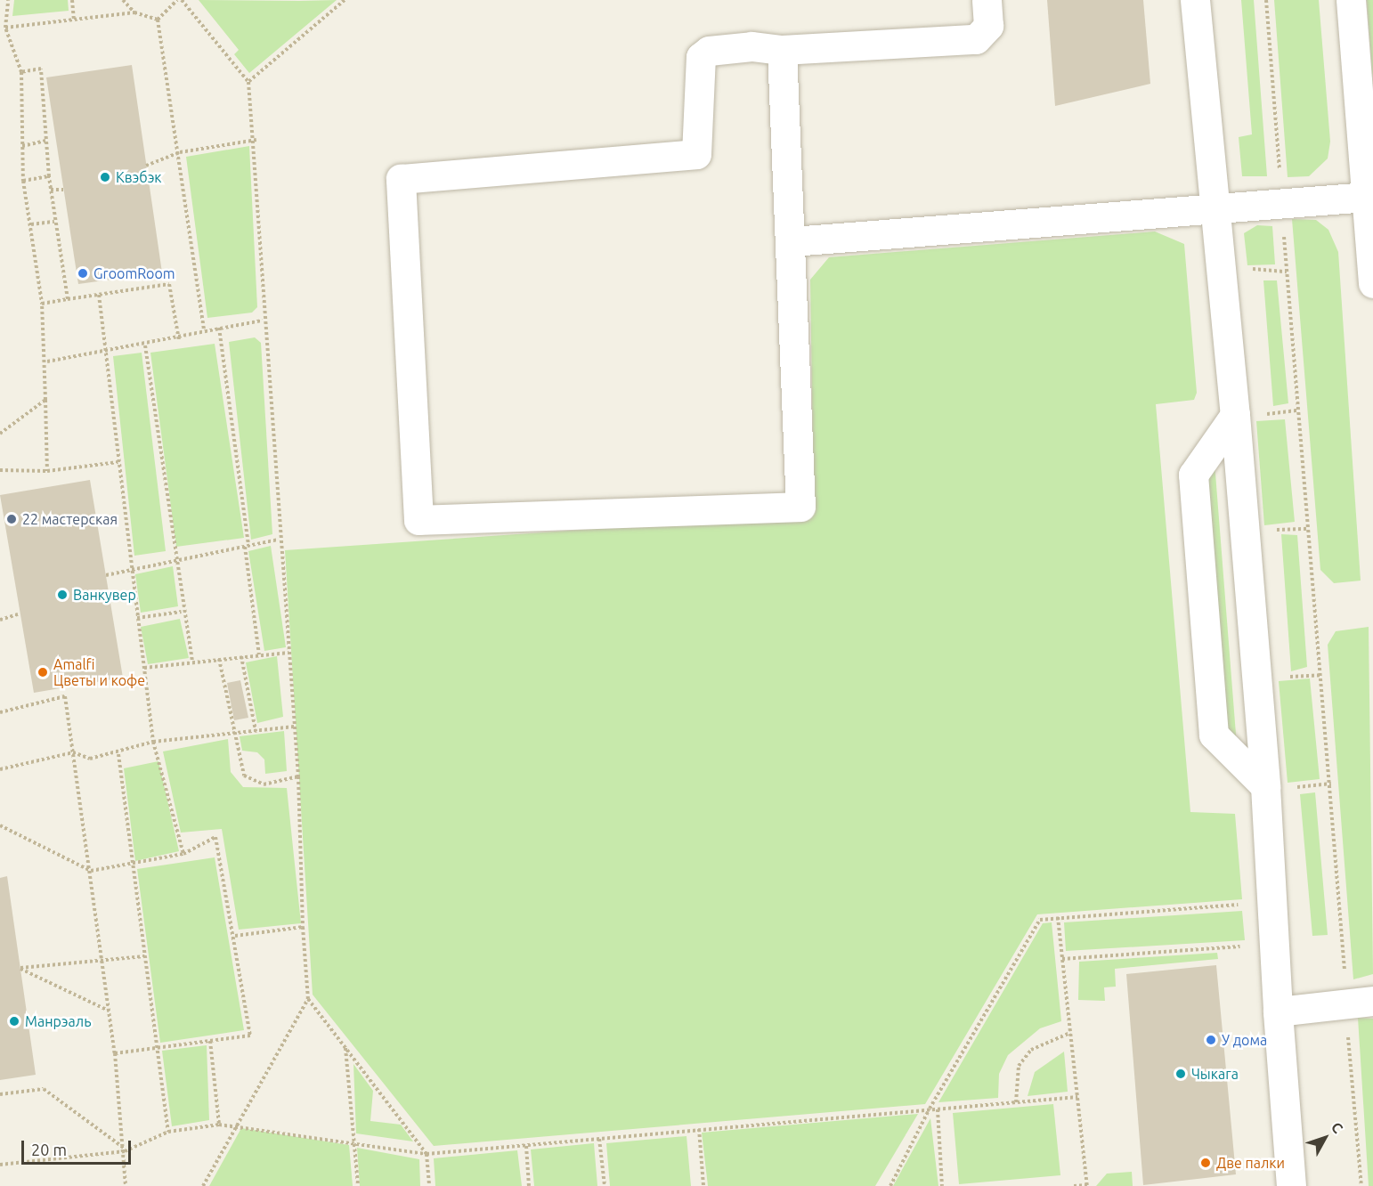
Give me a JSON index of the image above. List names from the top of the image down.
{
  "places": [
    "Квэбэк",
    "GroomRoom",
    "22 мастерская",
    "Ванкувер",
    "Amalfi Цветы и кофе",
    "Манрэаль",
    "У дома",
    "Чыкага",
    "Две палки"
  ],
  "scale_bar": "20 m",
  "north": "top right"
}
